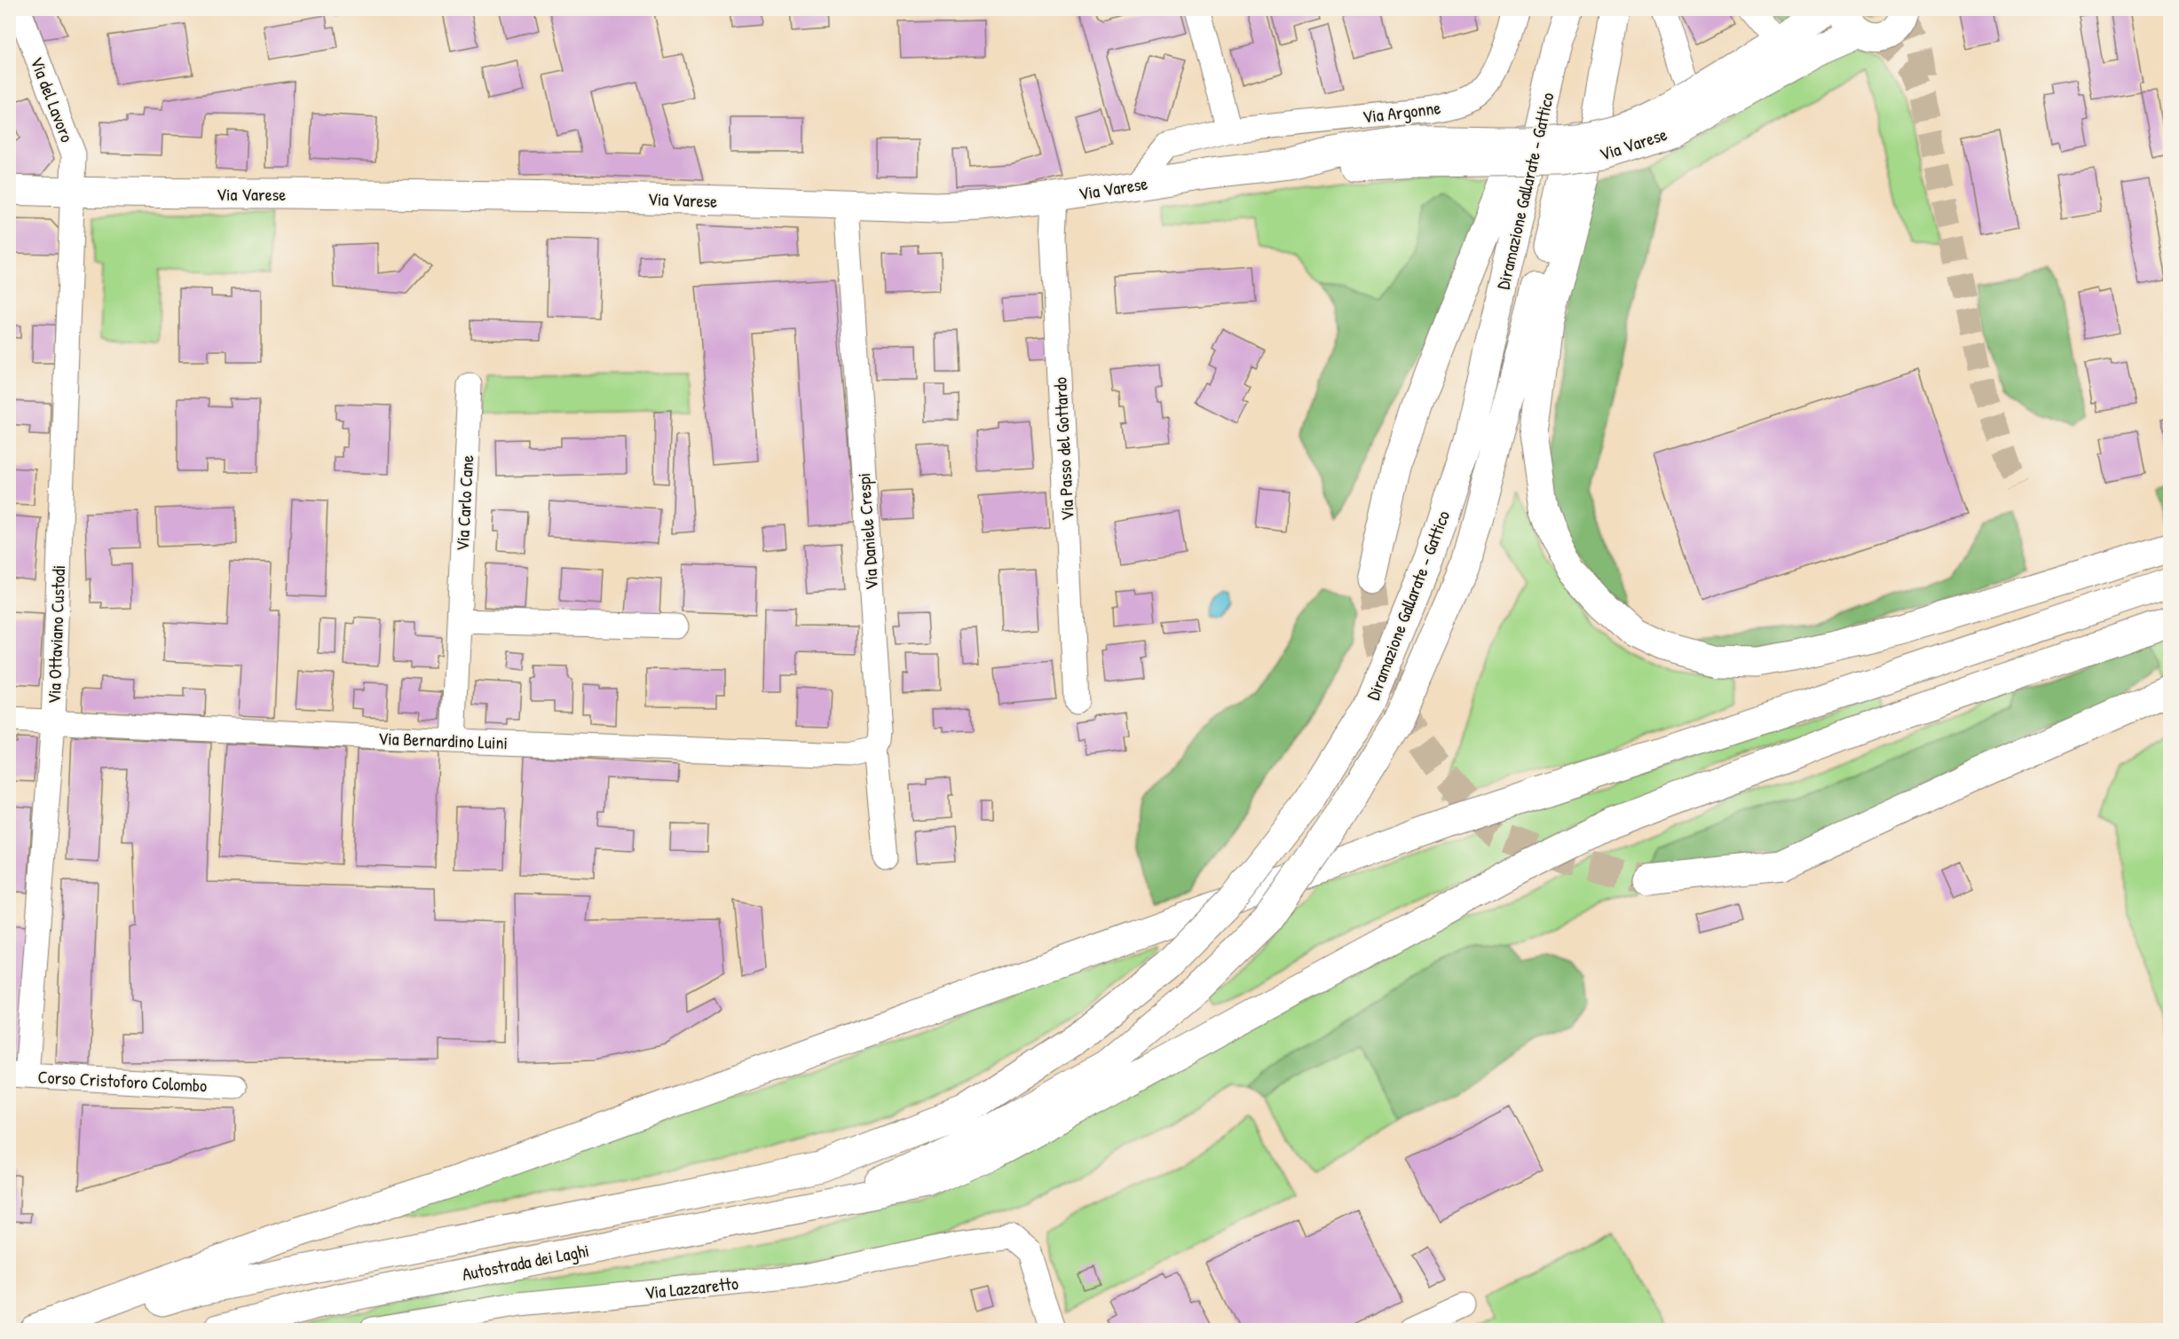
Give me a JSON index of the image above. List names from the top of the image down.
{
  "streets": {
    "main road": ["Via Varese", "Diramazione Gallarate - Gattico", "Autostrada dei Laghi"],
    "street": [
      "Via del Lavoro",
      "Via Argonne",
      "Via Passo del Gottardo",
      "Via Carlo Cane",
      "Via Daniele Crespi",
      "Via Ottaviano Custodi",
      "Via Bernardino Luini",
      "Corso Cristoforo Colombo",
      "Via Lazzaretto"
    ]
  },
  "crossings": [
    ["Via del Lavoro", "Via Varese"],
    ["Via del Lavoro", "Via Ottaviano Custodi"],
    ["Via Argonne", "Via Varese"],
    ["Via Varese", "Via Passo del Gottardo"],
    ["Via Varese", "Via Daniele Crespi"],
    ["Via Varese", "Via Ottaviano Custodi"],
    ["Diramazione Gallarate - Gattico", "Autostrada dei Laghi"],
    ["Via Carlo Cane", "Via Bernardino Luini"],
    ["Via Daniele Crespi", "Via Bernardino Luini"],
    ["Via Ottaviano Custodi", "Via Bernardino Luini"],
    ["Via Ottaviano Custodi", "Corso Cristoforo Colombo"]
  ]
}
